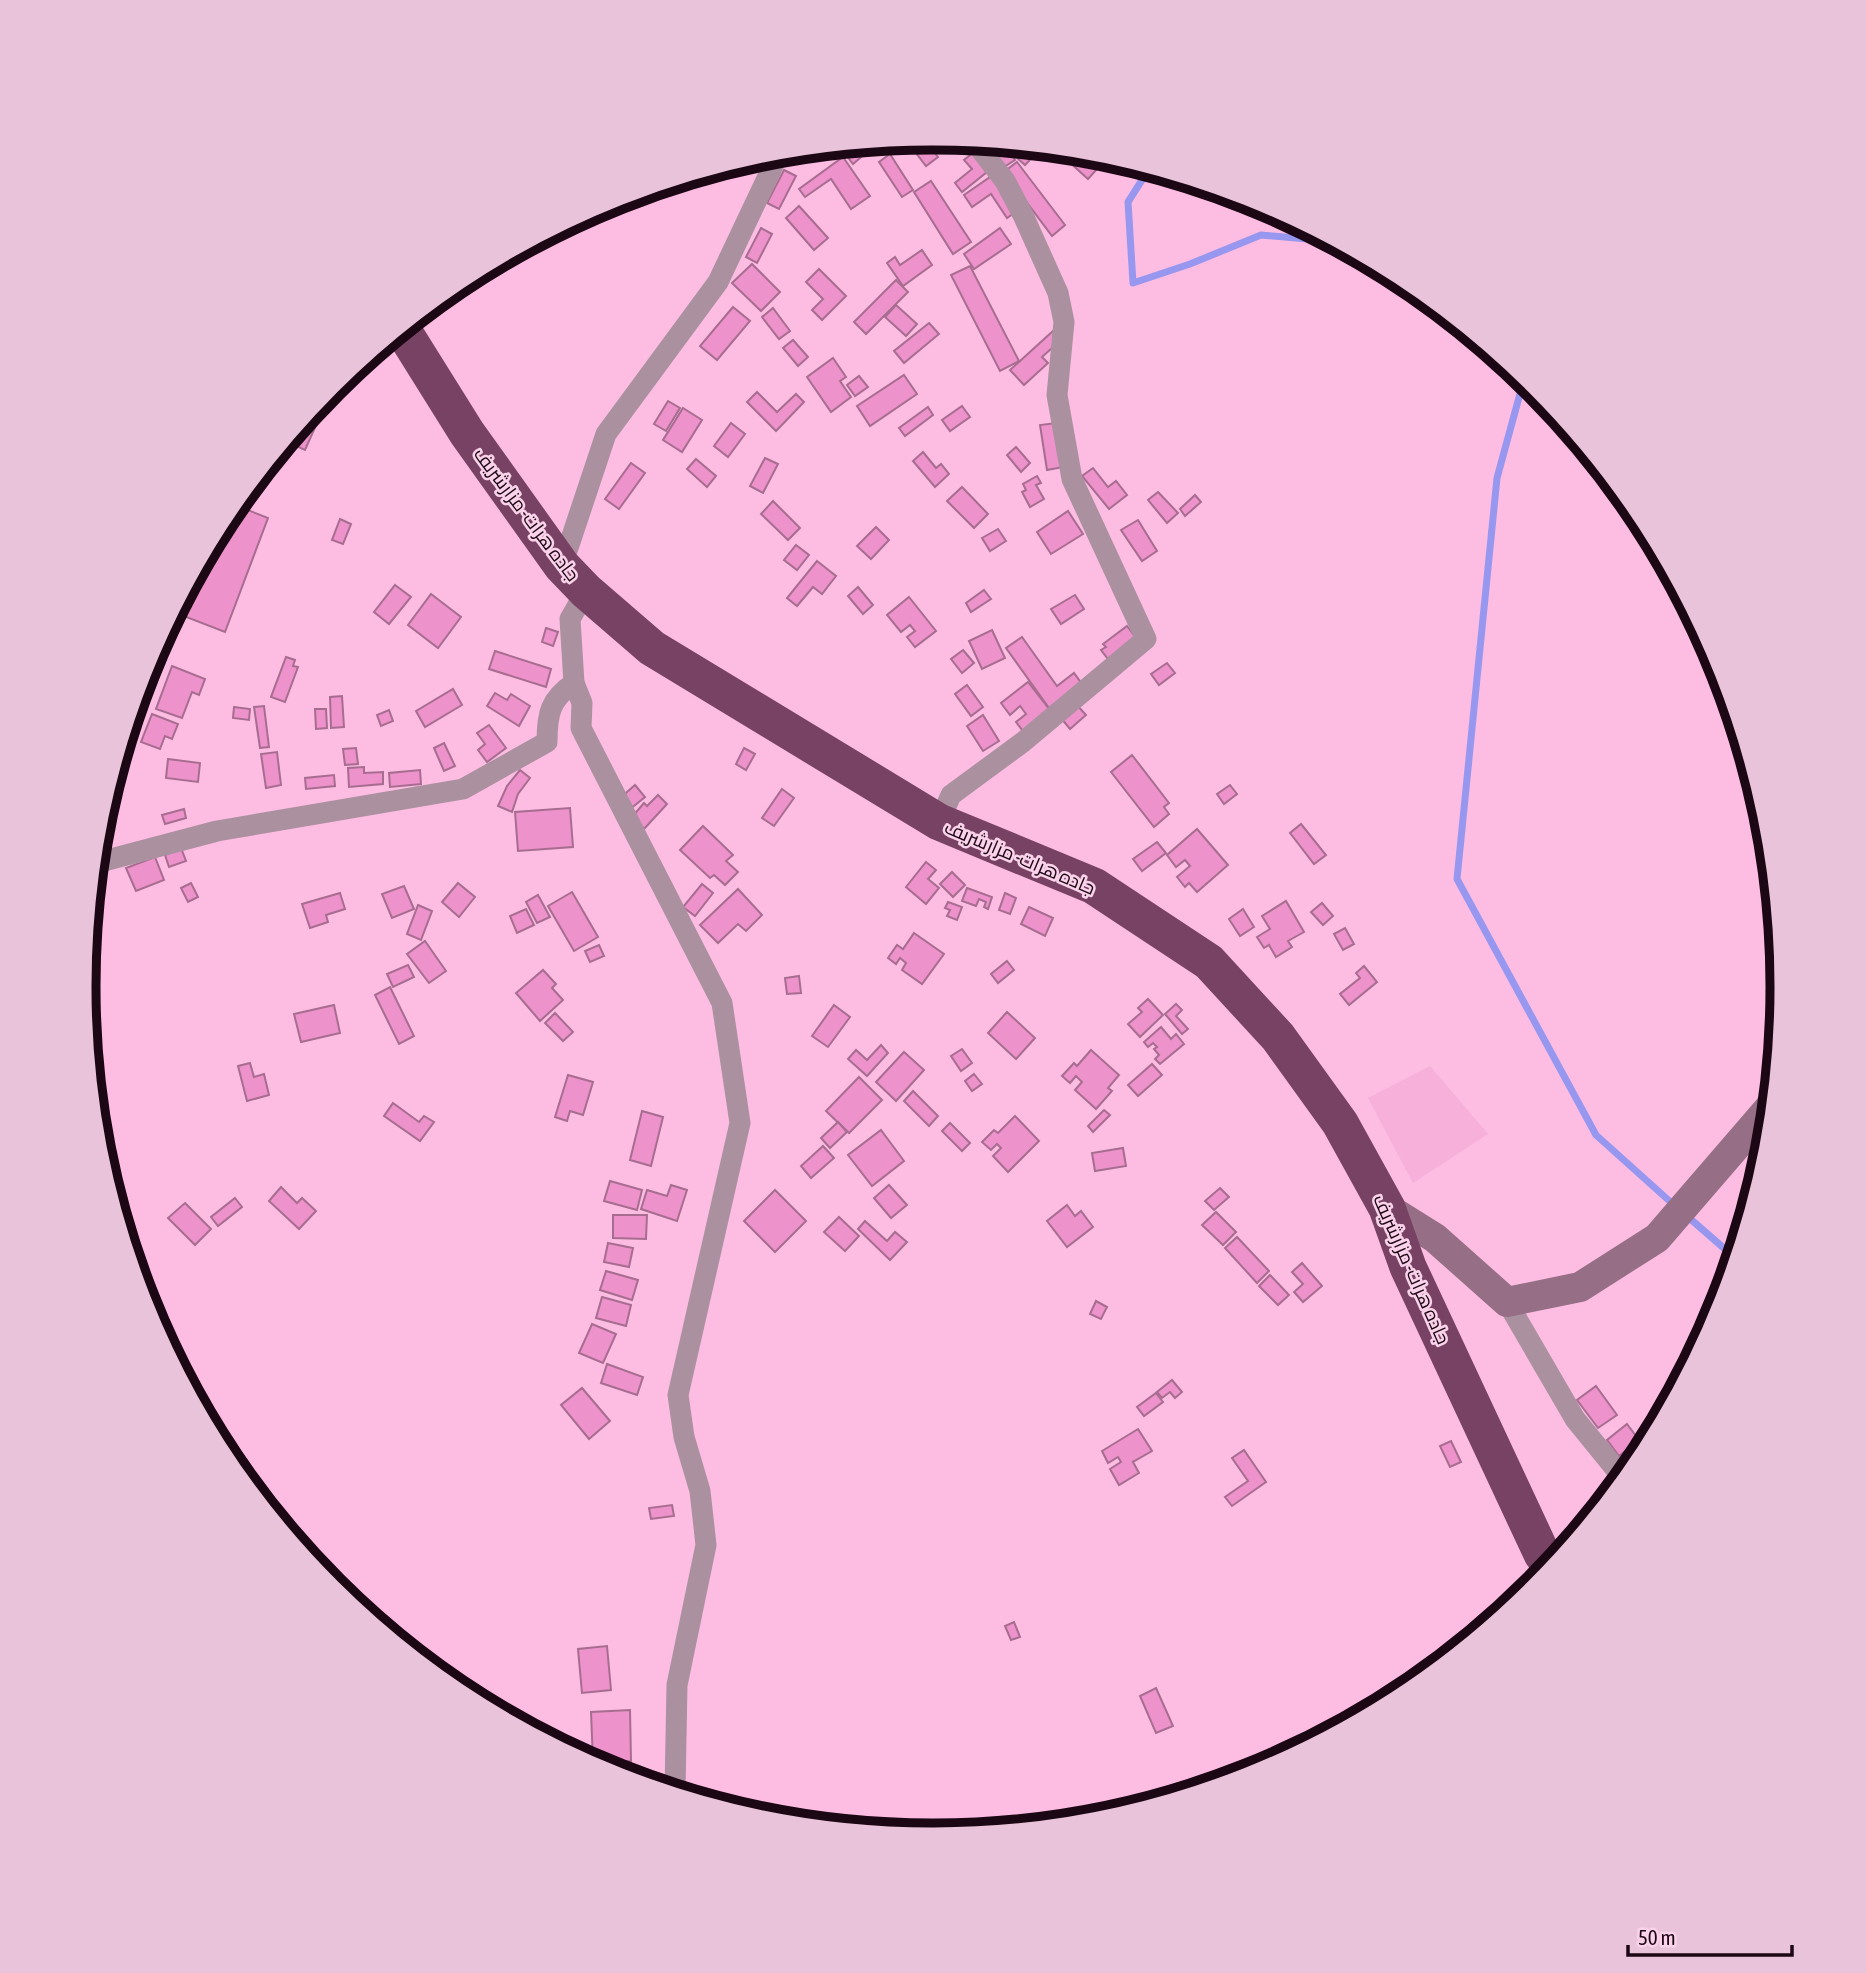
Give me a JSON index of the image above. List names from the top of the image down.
{
  "streets": {
    "highway": ["جاده هرات- مزارشریف"]
  },
  "scale_bar": "50 m"
}
